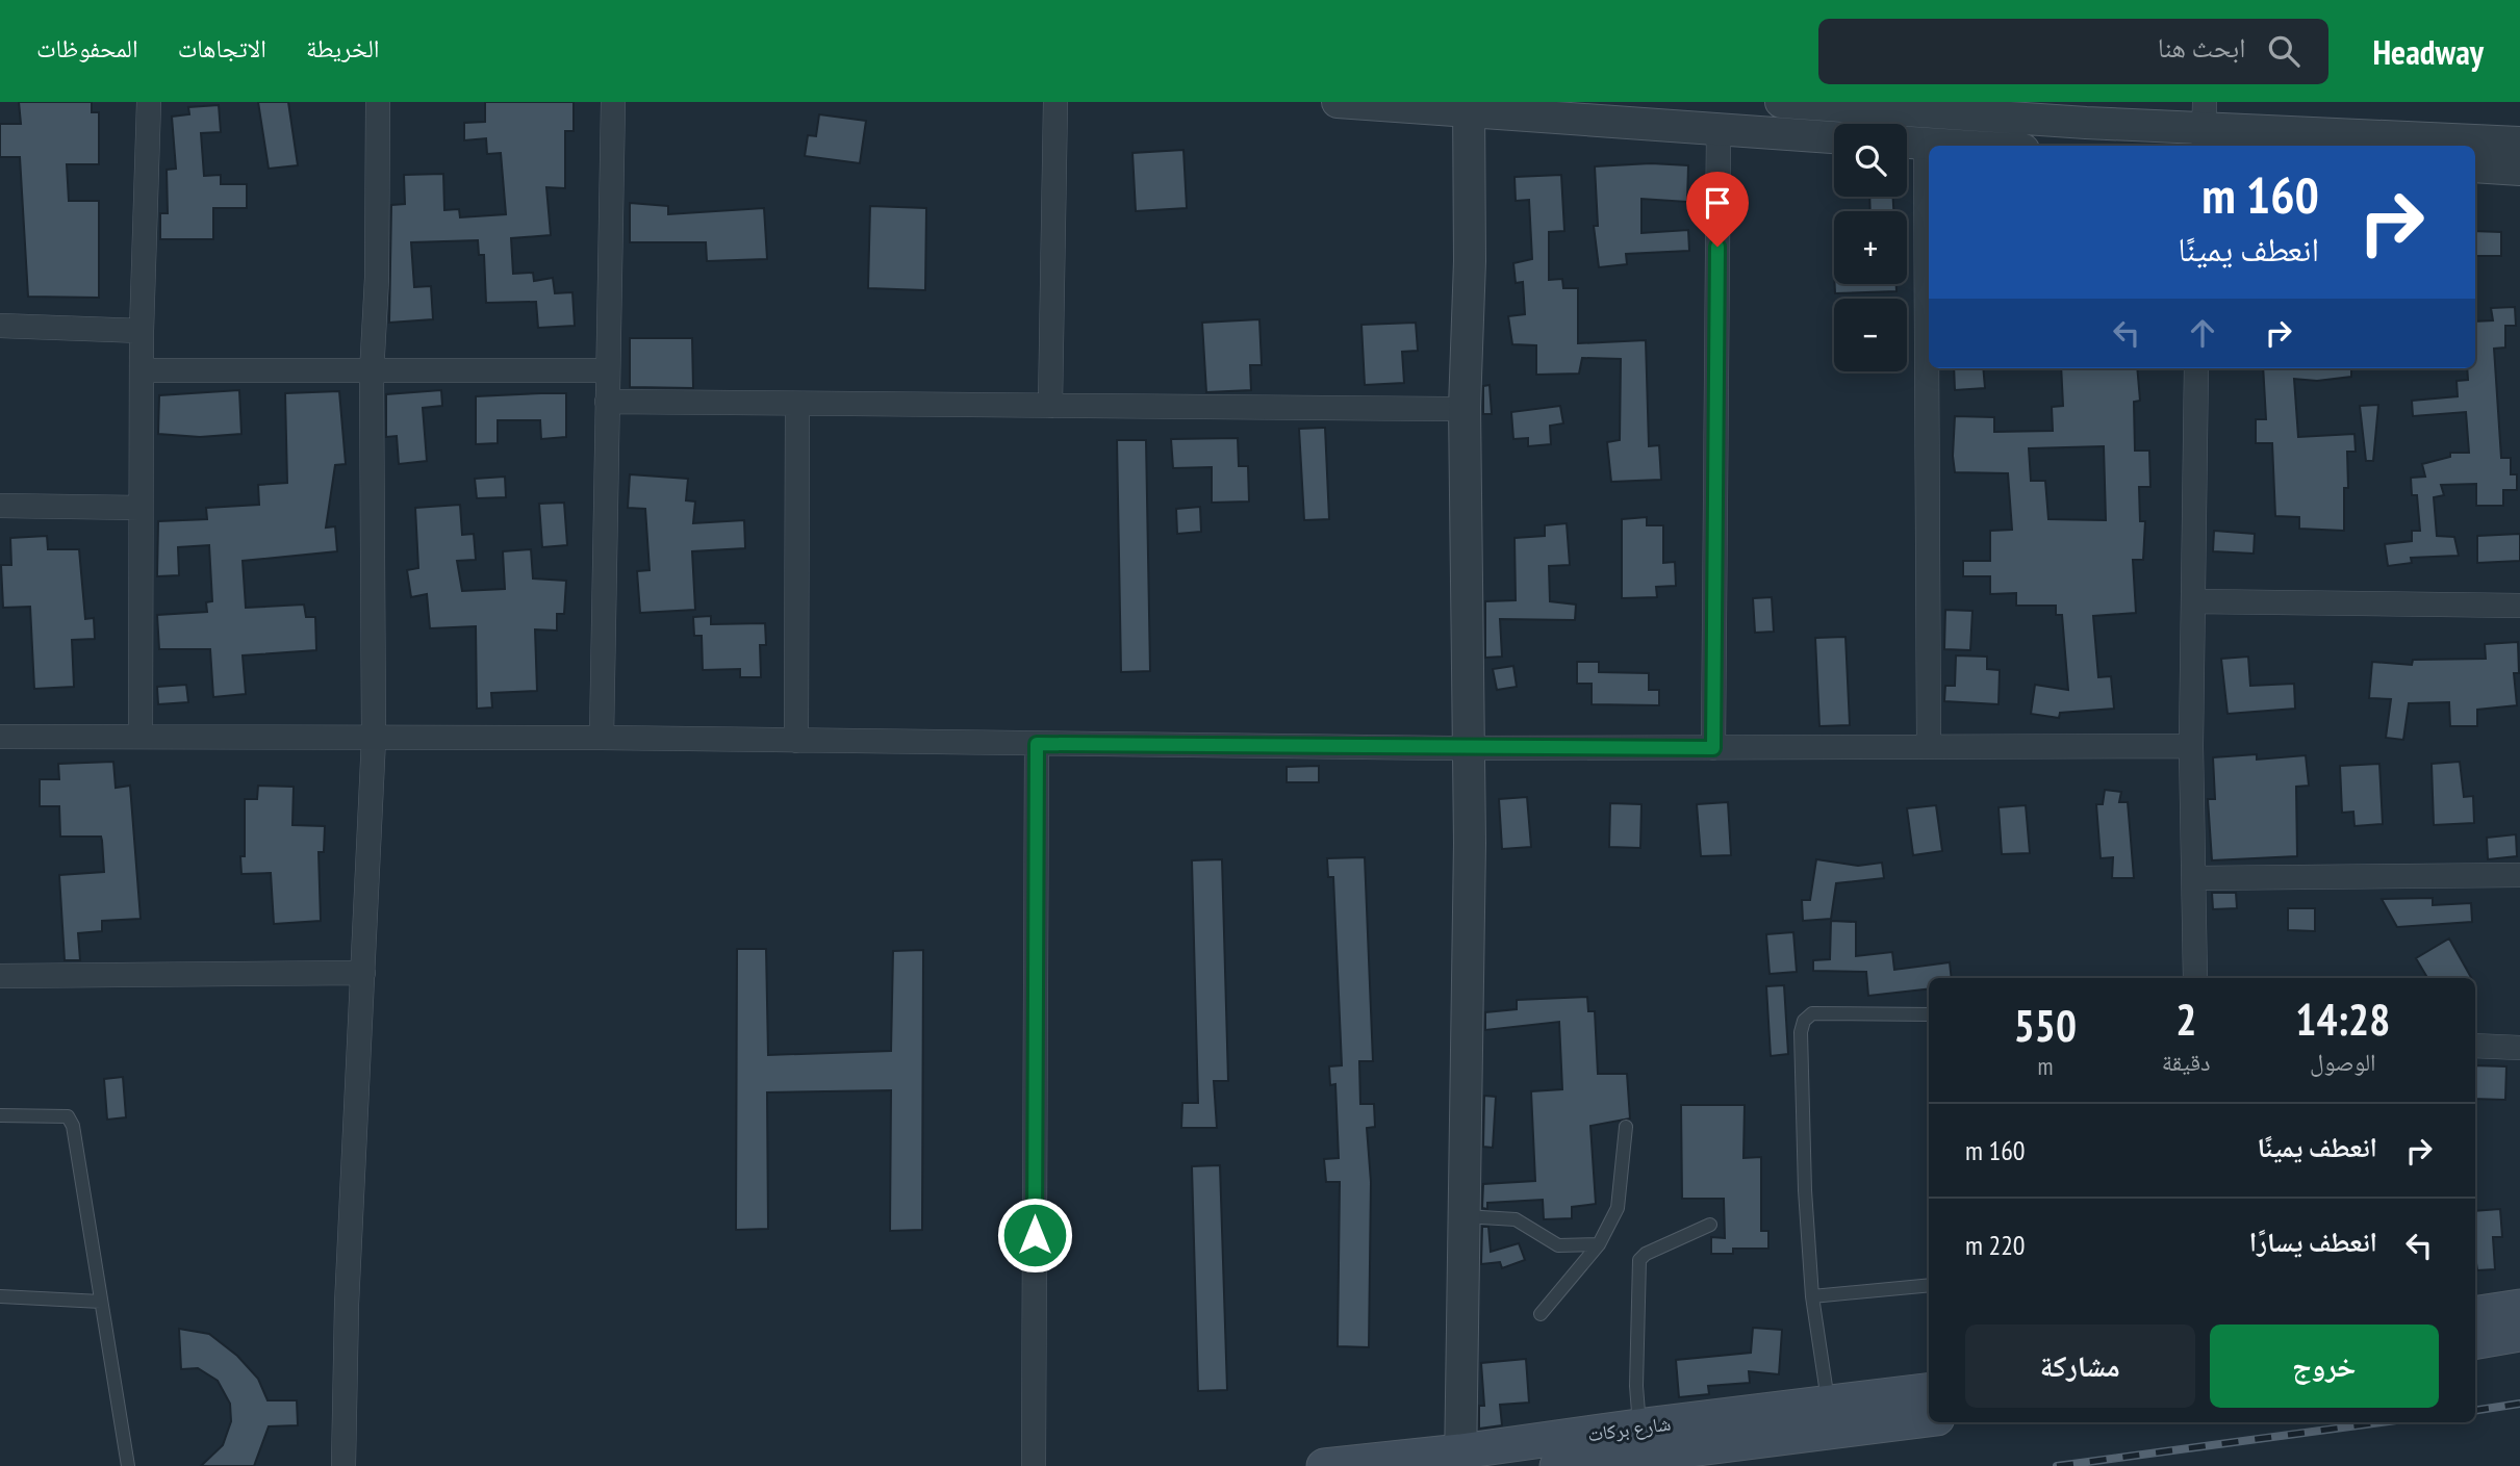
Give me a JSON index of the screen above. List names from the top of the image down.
{
  "streets": {
    "main road": ["شارع بركات"]
  },
  "page": {
    "header": "Headway",
    "search": "ابحث هنا",
    "nav": ["الخريطة", "الاتجاهات", "المحفوظات"],
    "map_buttons": ["+", "−"],
    "turn": ["160 m", "انعطف يمينًا"],
    "eta": [
      "14:28",
      "الوصول",
      "2",
      "دقيقة",
      "550",
      "m"
    ],
    "list": [
      {
        "name": "انعطف يمينًا",
        "value": "160 m"
      },
      {
        "name": "انعطف يسارًا",
        "value": "220 m"
      }
    ],
    "buttons": ["خروج", "مشاركة"]
  }
}
